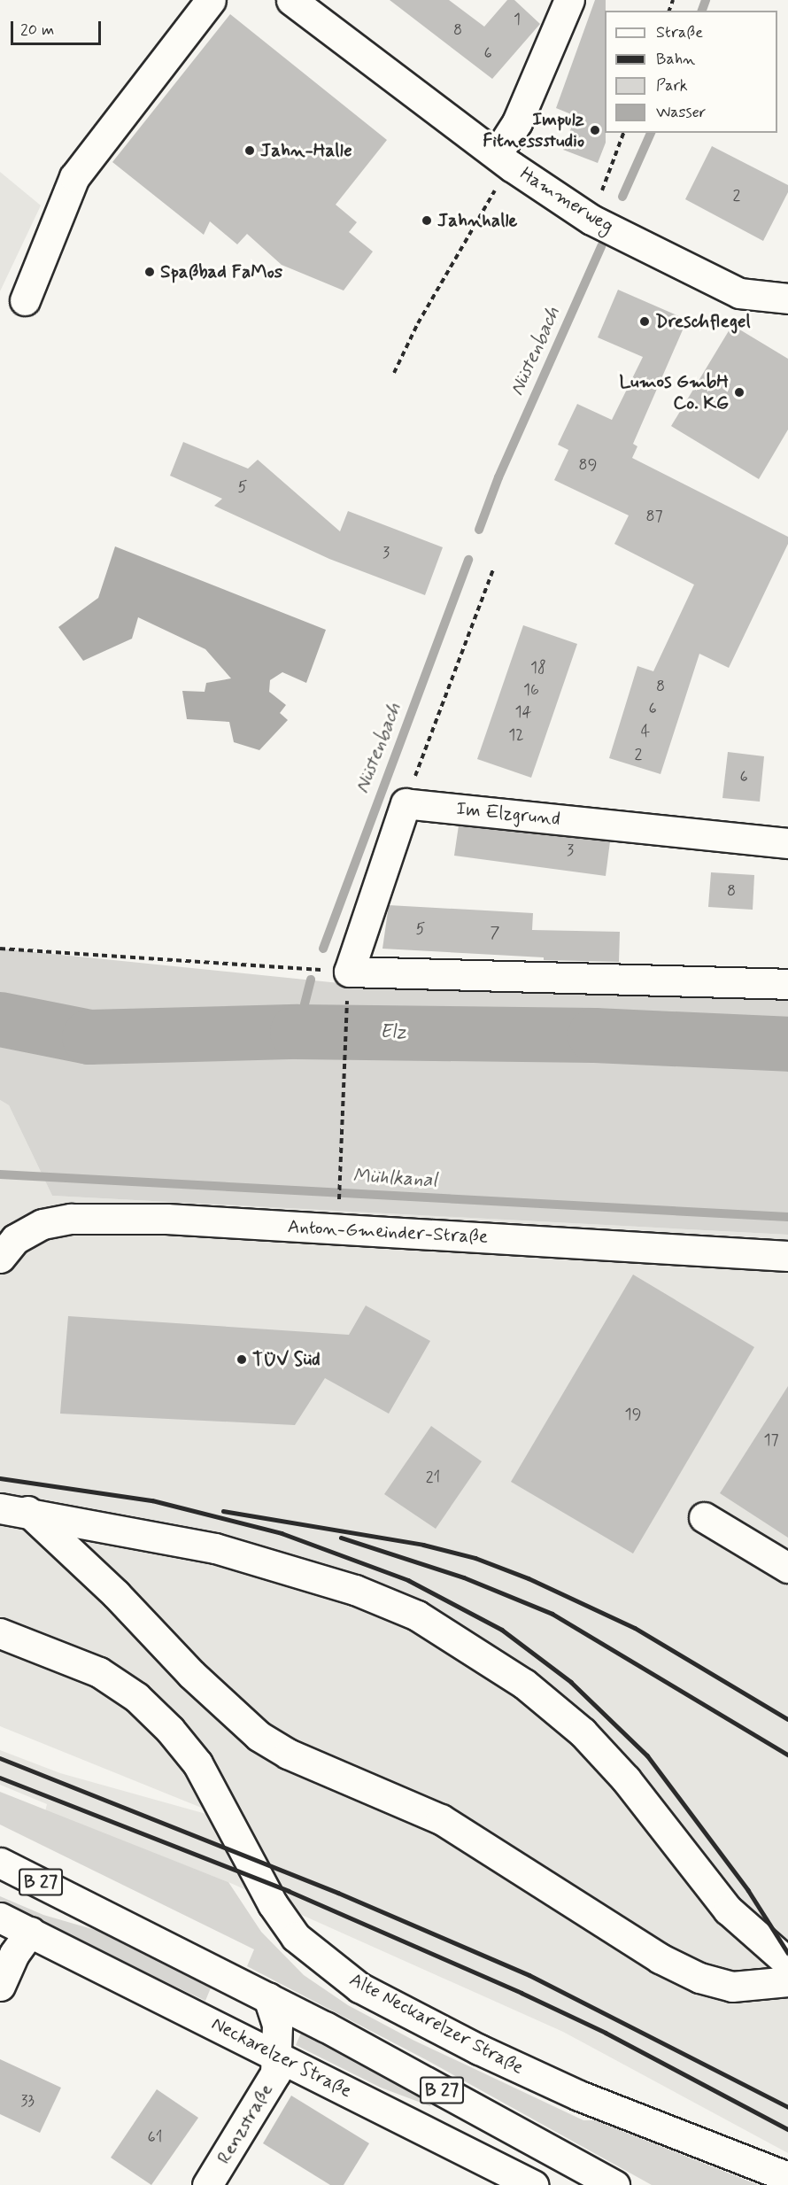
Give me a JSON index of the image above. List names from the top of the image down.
{
  "streets": {
    "street": [
      "Hammerweg",
      "Im Elzgrund",
      "Anton-Gmeinder-Straße",
      "B 27",
      "Alte Neckarelzer Straße",
      "Neckarelzer Straße",
      "Renzstraße"
    ]
  },
  "crossings": [
    ["B 27", "Renzstraße"],
    ["Neckarelzer Straße", "Renzstraße"]
  ],
  "water": ["Nüstenbach", "Elz", "Mühlkanal"],
  "places": [
    "Impulz Fitnessstudio",
    "Jahn-Halle",
    "Jahnhalle",
    "Spaßbad FaMos",
    "Dreschflegel",
    "Lumos GmbH Co. KG",
    "TÜV Süd"
  ],
  "house_numbers": [
    "1",
    "8",
    "6",
    "2",
    "89",
    "5",
    "87",
    "3",
    "18",
    "8",
    "16",
    "6",
    "14",
    "4",
    "12",
    "2",
    "6",
    "3",
    "8",
    "5",
    "7",
    "19",
    "17",
    "21",
    "33",
    "61"
  ],
  "legend": [
    "Straße",
    "Bahn",
    "Park",
    "Wasser"
  ],
  "scale_bar": "20 m"
}
